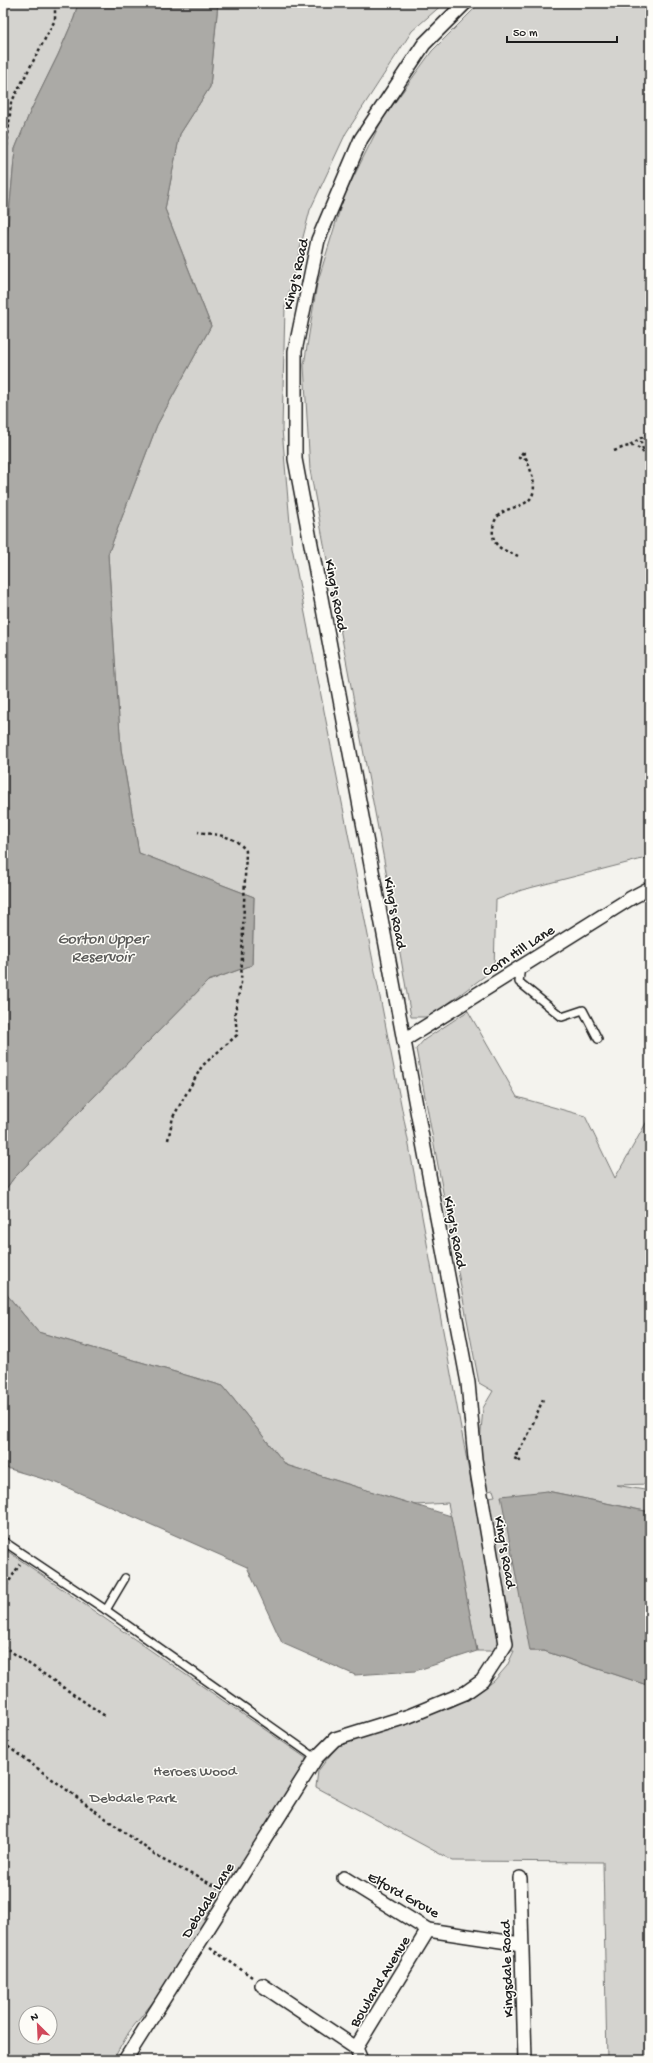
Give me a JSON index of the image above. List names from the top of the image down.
{
  "streets": {
    "street": [
      "King's Road",
      "Corn Hill Lane",
      "Elford Grove",
      "Debdale Lane",
      "Kingsdale Road",
      "Bowland Avenue"
    ]
  },
  "crossings": [
    ["King's Road", "Corn Hill Lane"],
    ["King's Road", "Debdale Lane"],
    ["Elford Grove", "Kingsdale Road"],
    ["Elford Grove", "Bowland Avenue"]
  ],
  "water": ["Gorton Upper Reservoir"],
  "parks": ["Heroes Wood", "Debdale Park"],
  "scale_bar": "50 m",
  "north": "top left"
}
